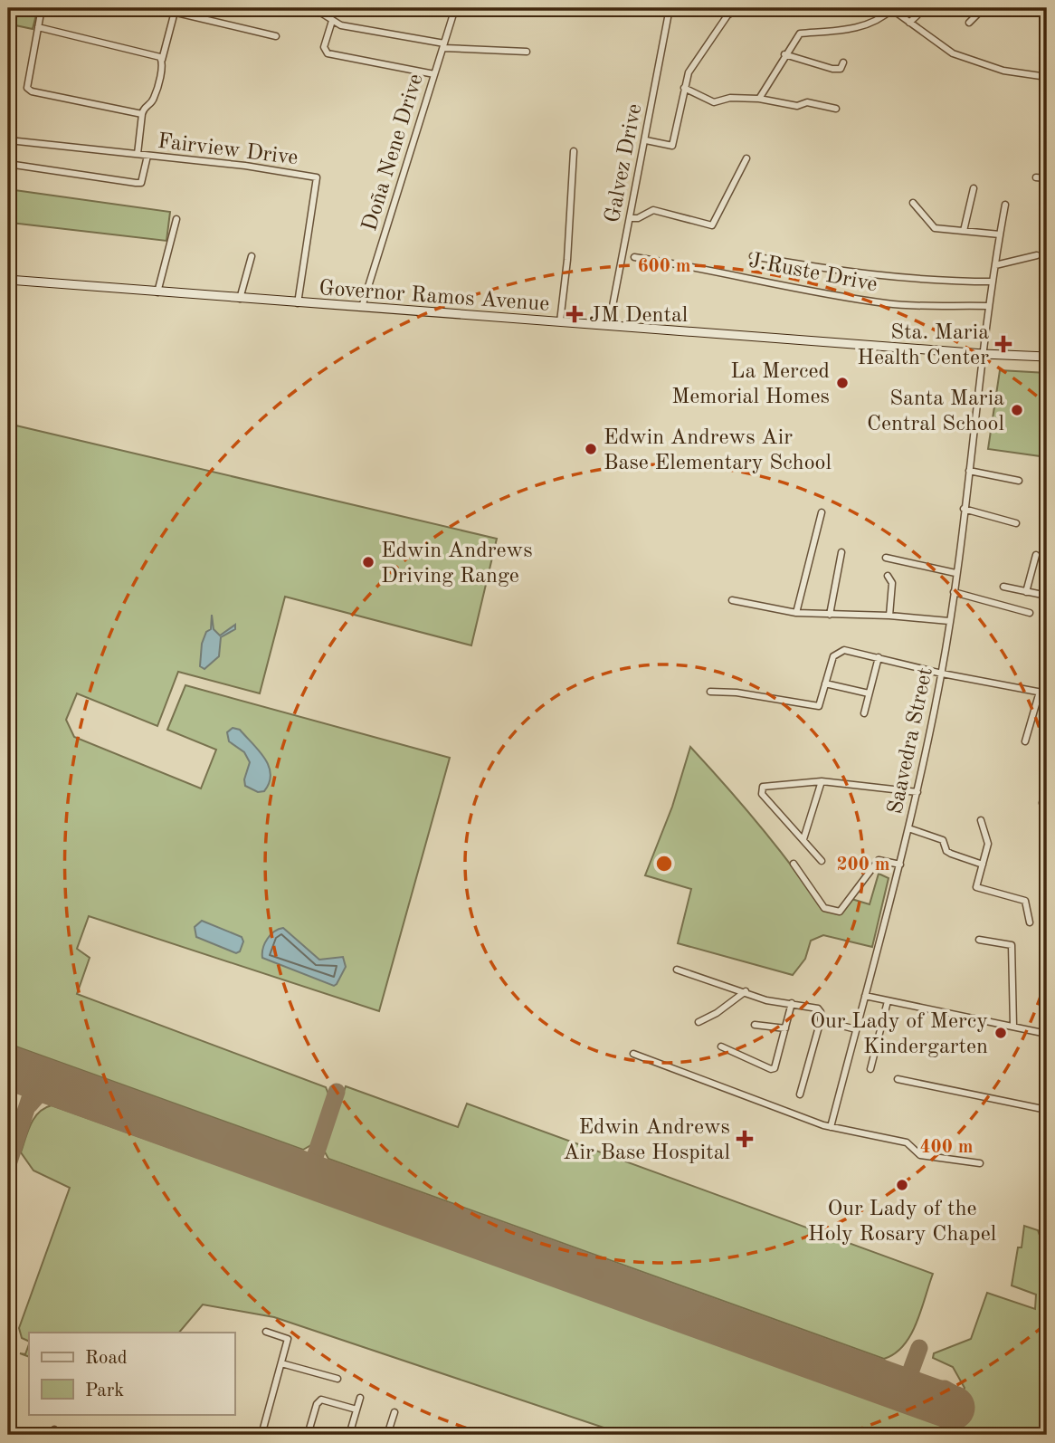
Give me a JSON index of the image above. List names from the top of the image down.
{
  "streets": {
    "main road": ["Governor Ramos Avenue"],
    "street": [
      "Fairview Drive",
      "Doña Nene Drive",
      "Galvez Drive",
      "J.Ruste Drive",
      "Saavedra Street"
    ]
  },
  "crossings": [
    ["Fairview Drive", "Governor Ramos Avenue"],
    ["Doña Nene Drive", "Governor Ramos Avenue"],
    ["Galvez Drive", "Governor Ramos Avenue"],
    ["J.Ruste Drive", "Saavedra Street"],
    ["Governor Ramos Avenue", "Saavedra Street"]
  ],
  "places": {
    "health": ["JM Dental", "Sta. Maria Health Center", "Edwin Andrews Air Base Hospital"],
    "other": [
      "La Merced Memorial Homes",
      "Santa Maria Central School",
      "Edwin Andrews Air Base Elementary School",
      "Edwin Andrews Driving Range",
      "Our Lady of Mercy Kindergarten",
      "Our Lady of the Holy Rosary Chapel"
    ]
  },
  "legend": ["Road", "Park"],
  "rings": ["600 m", "200 m", "400 m"]
}
